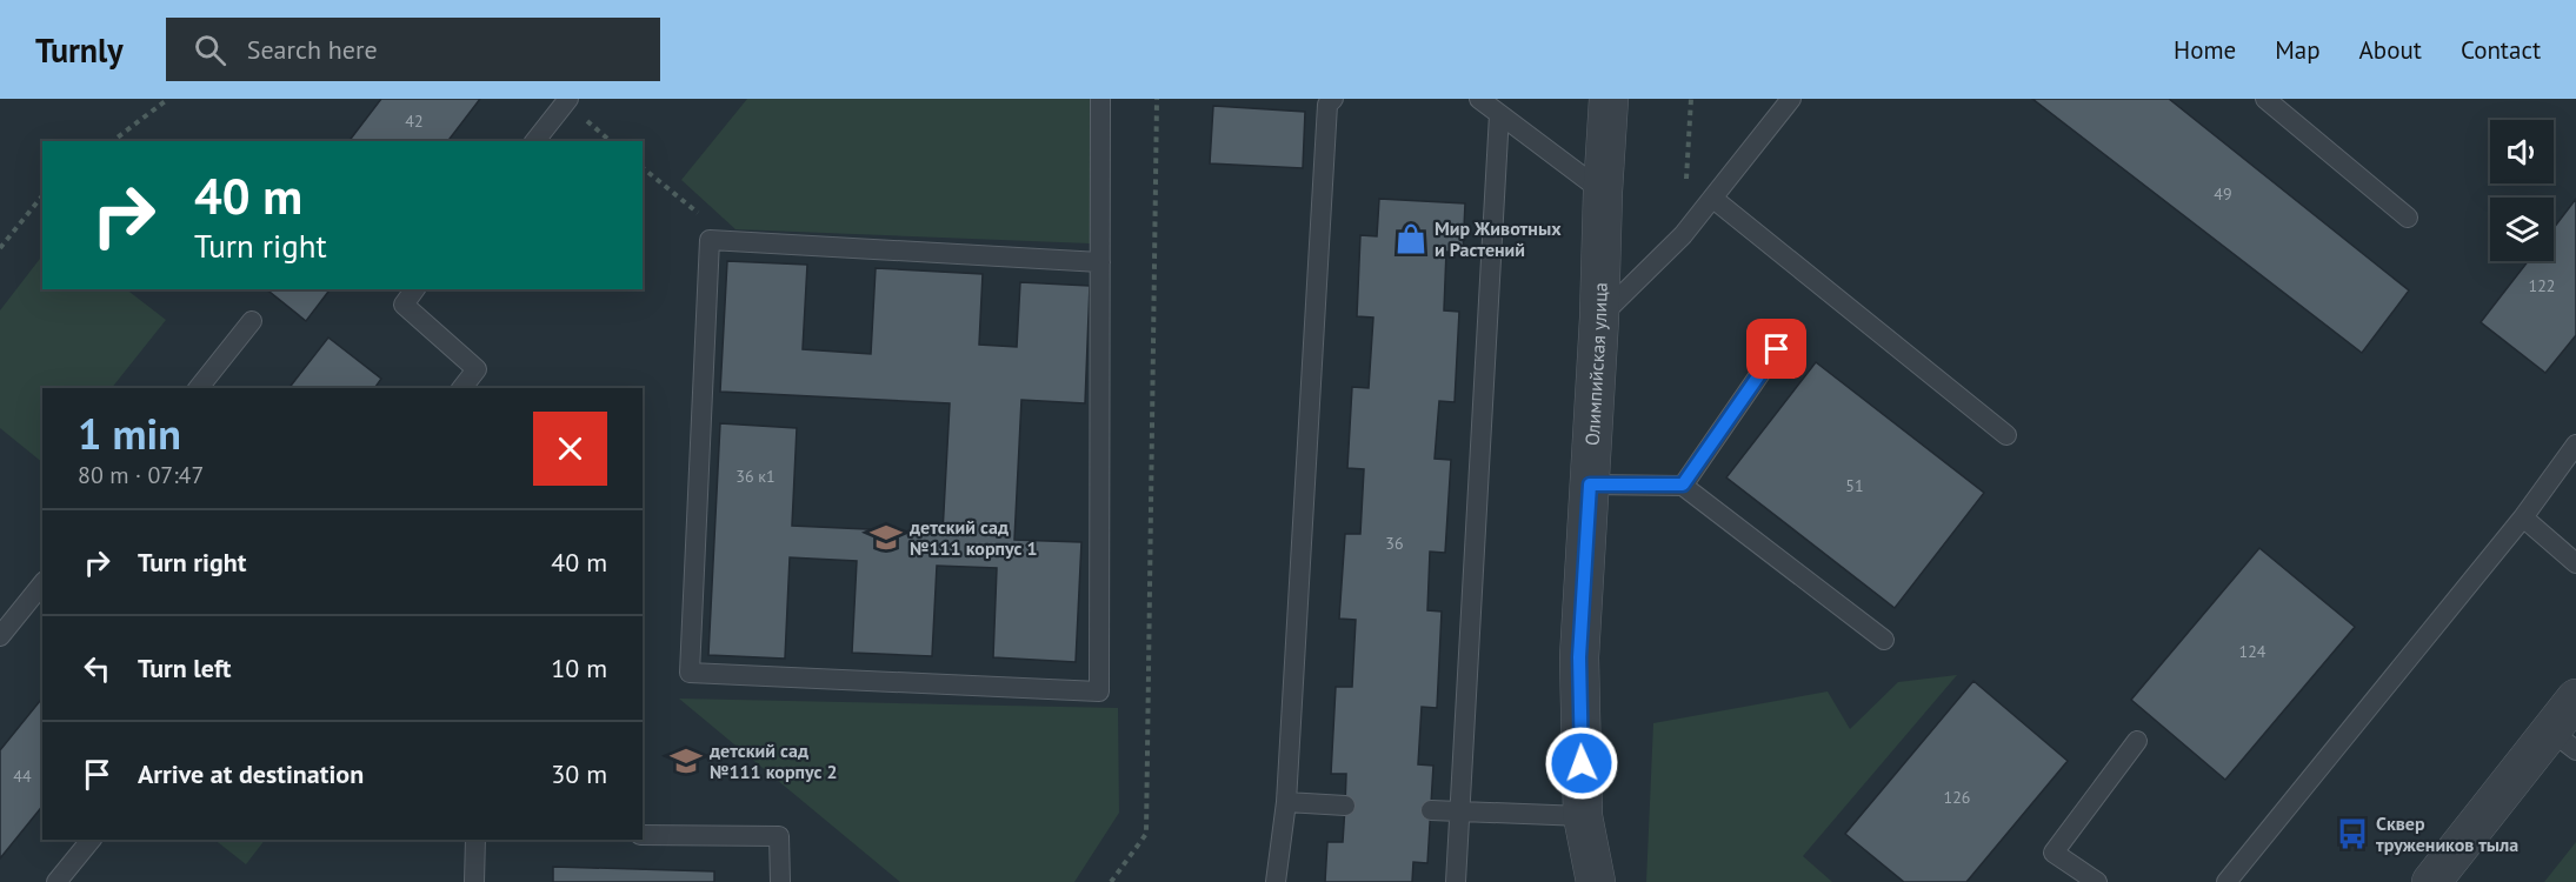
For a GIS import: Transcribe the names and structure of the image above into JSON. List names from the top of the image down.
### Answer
{
  "streets": {
    "street": ["Олимпийская улица"]
  },
  "places": {
    "shop": ["Мир Животных и Растений"],
    "school or university": ["детский сад №111 корпус 1", "детский сад №111 корпус 2"],
    "bus stop": ["Сквер тружеников тыла"]
  },
  "house_numbers": [
    "42",
    "49",
    "122",
    "36 к1",
    "51",
    "36",
    "124",
    "44",
    "126"
  ],
  "page": {
    "header": "Turnly",
    "search": "Search here",
    "nav": [
      "Home",
      "Map",
      "About",
      "Contact"
    ],
    "turn": ["40 m", "Turn right"],
    "heading": ["1 min", "80 m · 07:47"],
    "list": [
      {
        "name": "Turn right",
        "value": "40 m"
      },
      {
        "name": "Turn left",
        "value": "10 m"
      },
      {
        "name": "Arrive at destination",
        "value": "30 m"
      }
    ]
  }
}
